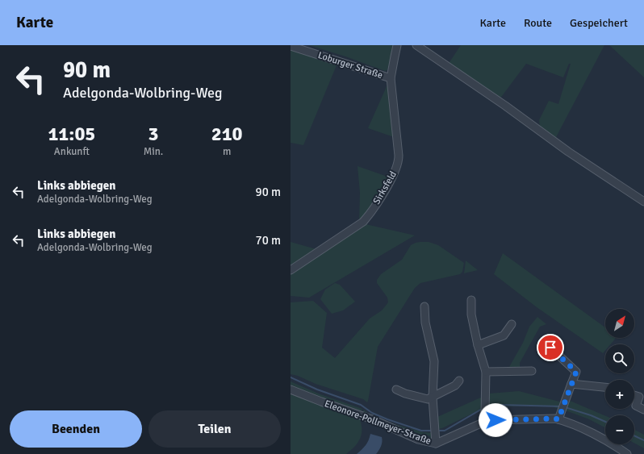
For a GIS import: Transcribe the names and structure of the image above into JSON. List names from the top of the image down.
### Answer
{
  "streets": {
    "street": ["Loburger Straße", "Sirksfeld", "Eleonore-Pollmeyer-Straße"]
  },
  "crossings": [
    ["Loburger Straße", "Sirksfeld"]
  ],
  "north": "top right",
  "page": {
    "header": "Karte",
    "nav": ["Karte", "Route", "Gespeichert"],
    "turn": ["90 m", "Adelgonda-Wolbring-Weg"],
    "eta": [
      "11:05",
      "Ankunft",
      "3",
      "Min.",
      "210",
      "m"
    ],
    "list": [
      {
        "name": "Links abbiegen",
        "note": "Adelgonda-Wolbring-Weg",
        "value": "90 m"
      },
      {
        "name": "Links abbiegen",
        "note": "Adelgonda-Wolbring-Weg",
        "value": "70 m"
      }
    ],
    "map_buttons": ["+", "−"],
    "buttons": ["Beenden", "Teilen"]
  }
}
